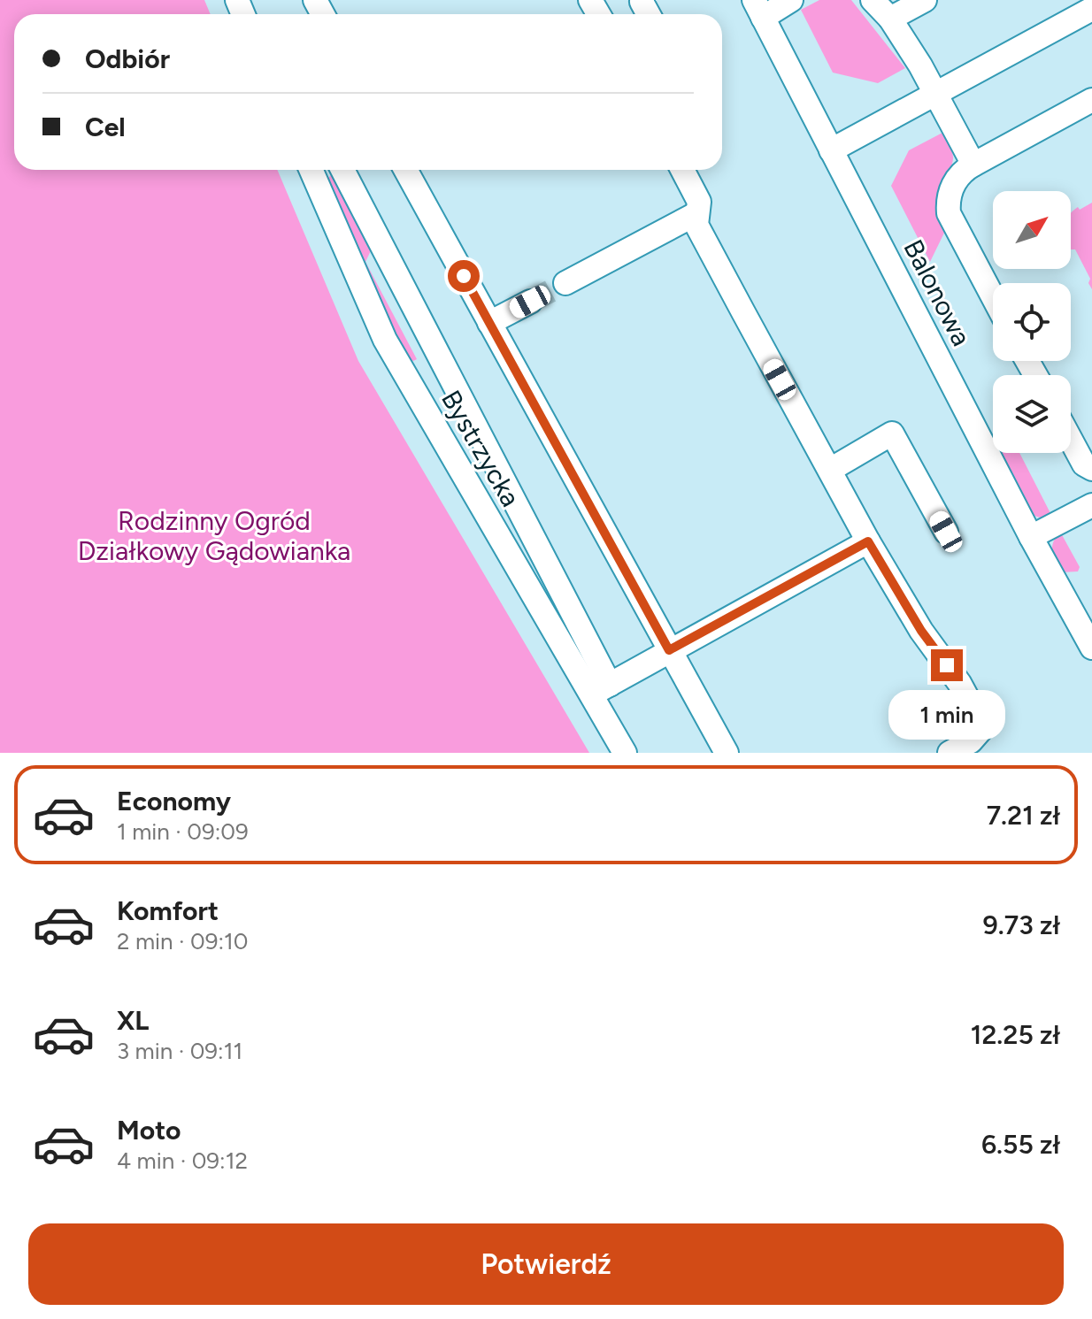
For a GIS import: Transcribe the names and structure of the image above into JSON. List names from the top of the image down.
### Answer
{
  "streets": {
    "street": ["Balonowa", "Bystrzycka"]
  },
  "parks": ["Rodzinny Ogród Działkowy Gądowianka"],
  "north": "top right",
  "page": {
    "banner": ["Odbiór", "Cel"],
    "bubble": "1 min",
    "list": [
      {
        "name": "Economy",
        "note": "1 min · 09:09",
        "value": "7.21 zł"
      },
      {
        "name": "Komfort",
        "note": "2 min · 09:10",
        "value": "9.73 zł"
      },
      {
        "name": "XL",
        "note": "3 min · 09:11",
        "value": "12.25 zł"
      },
      {
        "name": "Moto",
        "note": "4 min · 09:12",
        "value": "6.55 zł"
      }
    ],
    "buttons": "Potwierdź"
  }
}
